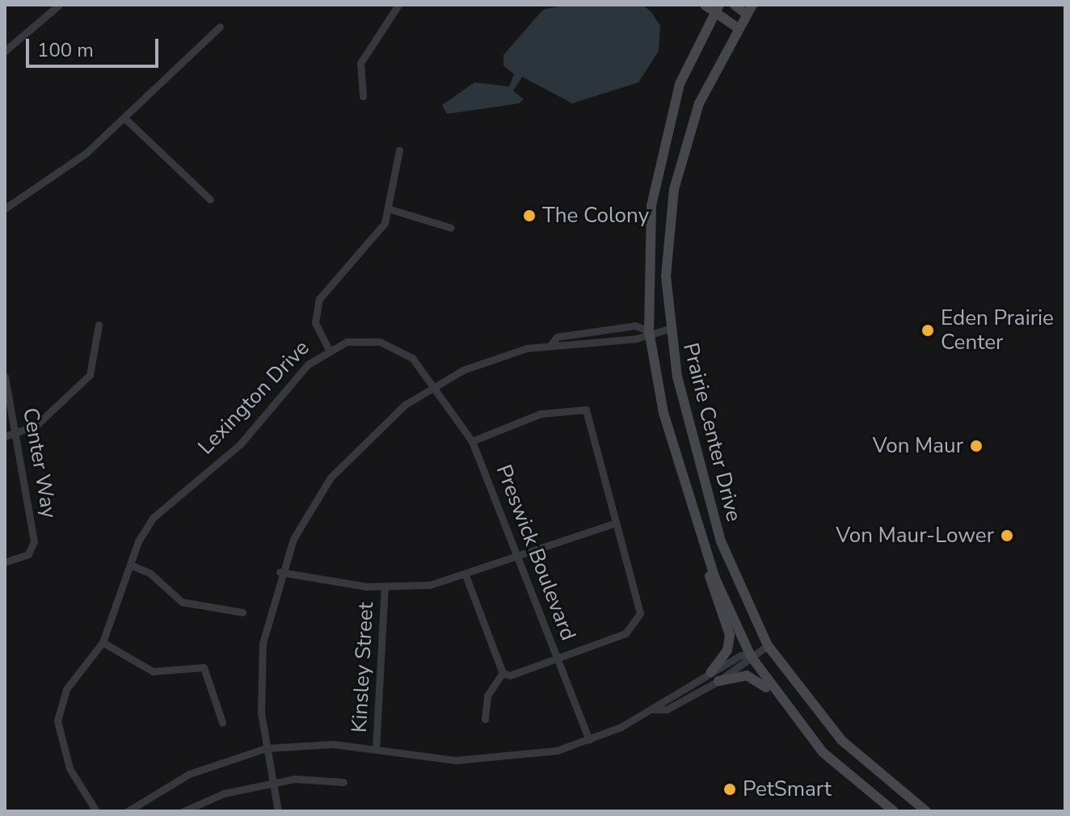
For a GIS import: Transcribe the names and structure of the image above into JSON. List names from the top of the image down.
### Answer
{
  "streets": {
    "main road": ["Prairie Center Drive"],
    "street": [
      "Lexington Drive",
      "Center Way",
      "Preswick Boulevard",
      "Kinsley Street"
    ]
  },
  "crossings": [
    ["Lexington Drive", "Preswick Boulevard"]
  ],
  "places": [
    "The Colony",
    "Eden Prairie Center",
    "Von Maur",
    "Von Maur-Lower",
    "PetSmart"
  ],
  "scale_bar": "100 m"
}
